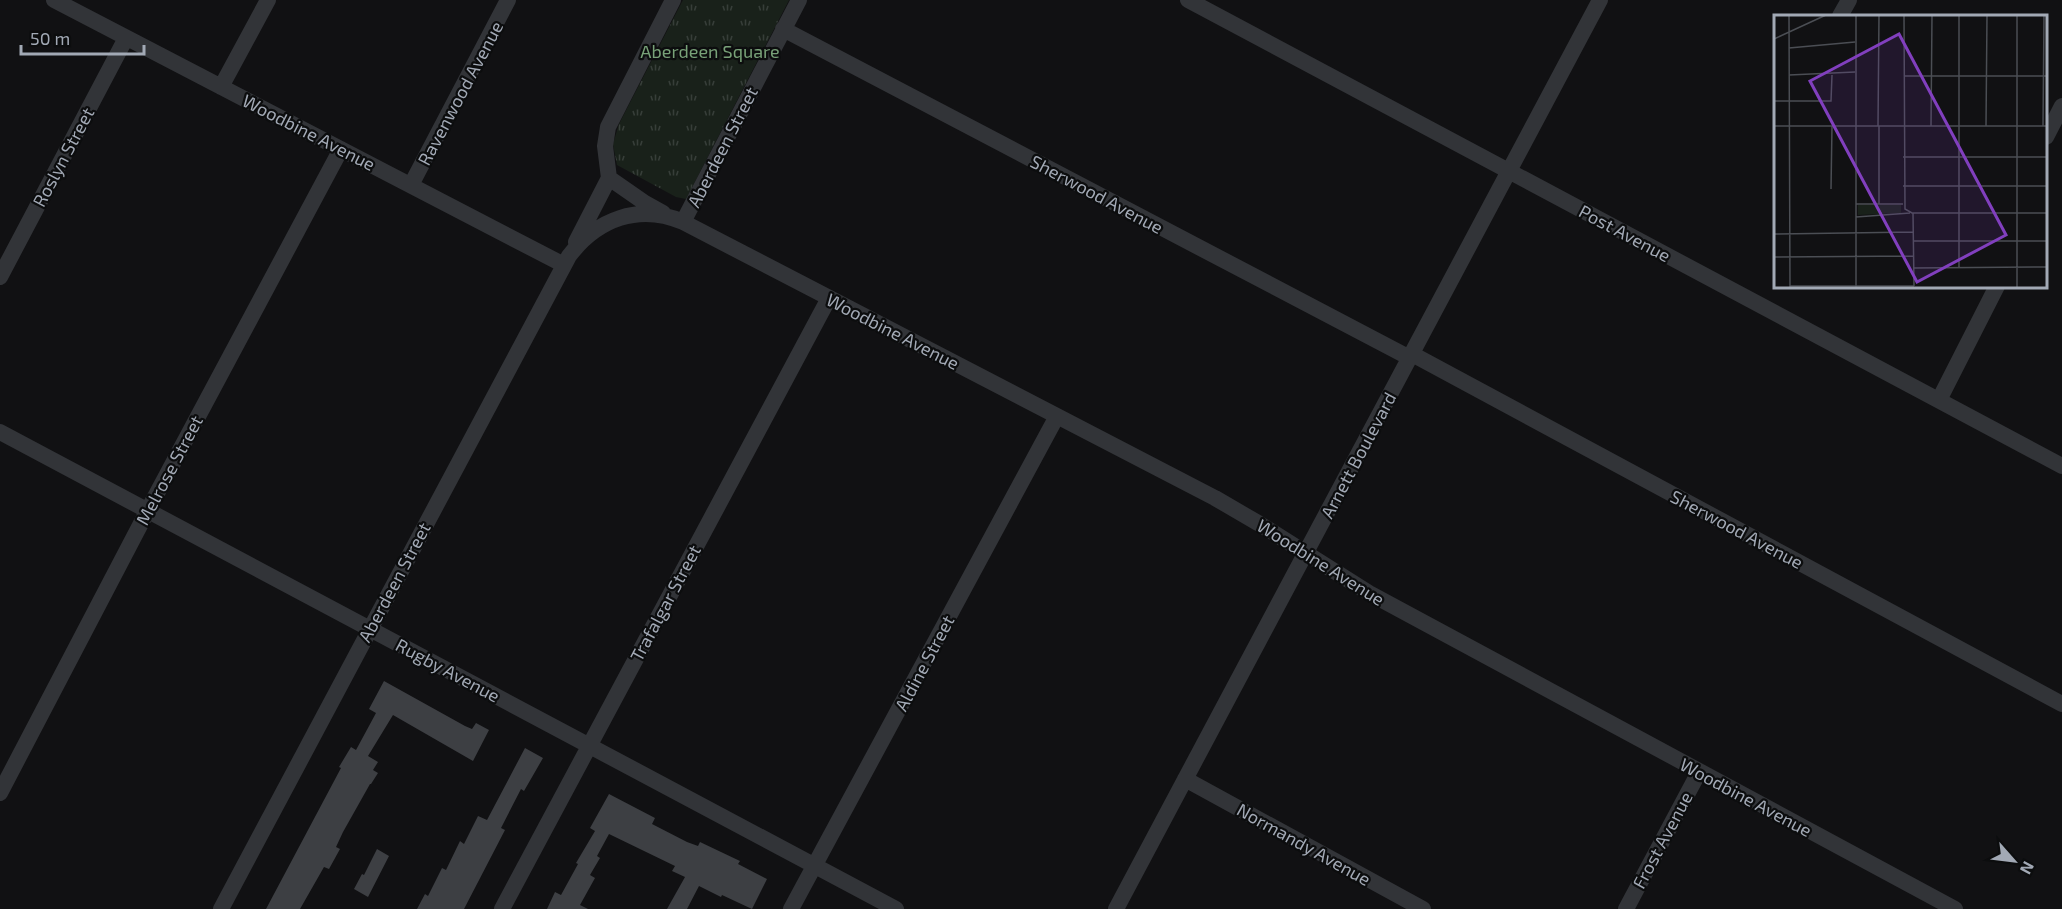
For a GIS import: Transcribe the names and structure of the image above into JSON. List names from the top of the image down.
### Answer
{
  "streets": {
    "street": [
      "Ravenwood Avenue",
      "Woodbine Avenue",
      "Aberdeen Street",
      "Roslyn Street",
      "Sherwood Avenue",
      "Post Avenue",
      "Arnett Boulevard",
      "Melrose Street",
      "Trafalgar Street",
      "Aldine Street",
      "Rugby Avenue",
      "Frost Avenue",
      "Normandy Avenue"
    ]
  },
  "crossings": [
    ["Ravenwood Avenue", "Woodbine Avenue"],
    ["Woodbine Avenue", "Aberdeen Street"],
    ["Woodbine Avenue", "Roslyn Street"],
    ["Woodbine Avenue", "Arnett Boulevard"],
    ["Woodbine Avenue", "Melrose Street"],
    ["Woodbine Avenue", "Trafalgar Street"],
    ["Woodbine Avenue", "Aldine Street"],
    ["Woodbine Avenue", "Frost Avenue"],
    ["Aberdeen Street", "Sherwood Avenue"],
    ["Aberdeen Street", "Rugby Avenue"],
    ["Sherwood Avenue", "Arnett Boulevard"],
    ["Post Avenue", "Arnett Boulevard"],
    ["Arnett Boulevard", "Normandy Avenue"],
    ["Melrose Street", "Rugby Avenue"],
    ["Trafalgar Street", "Rugby Avenue"],
    ["Aldine Street", "Rugby Avenue"]
  ],
  "parks": ["Aberdeen Square"],
  "scale_bar": "50 m",
  "north": "bottom right"
}
